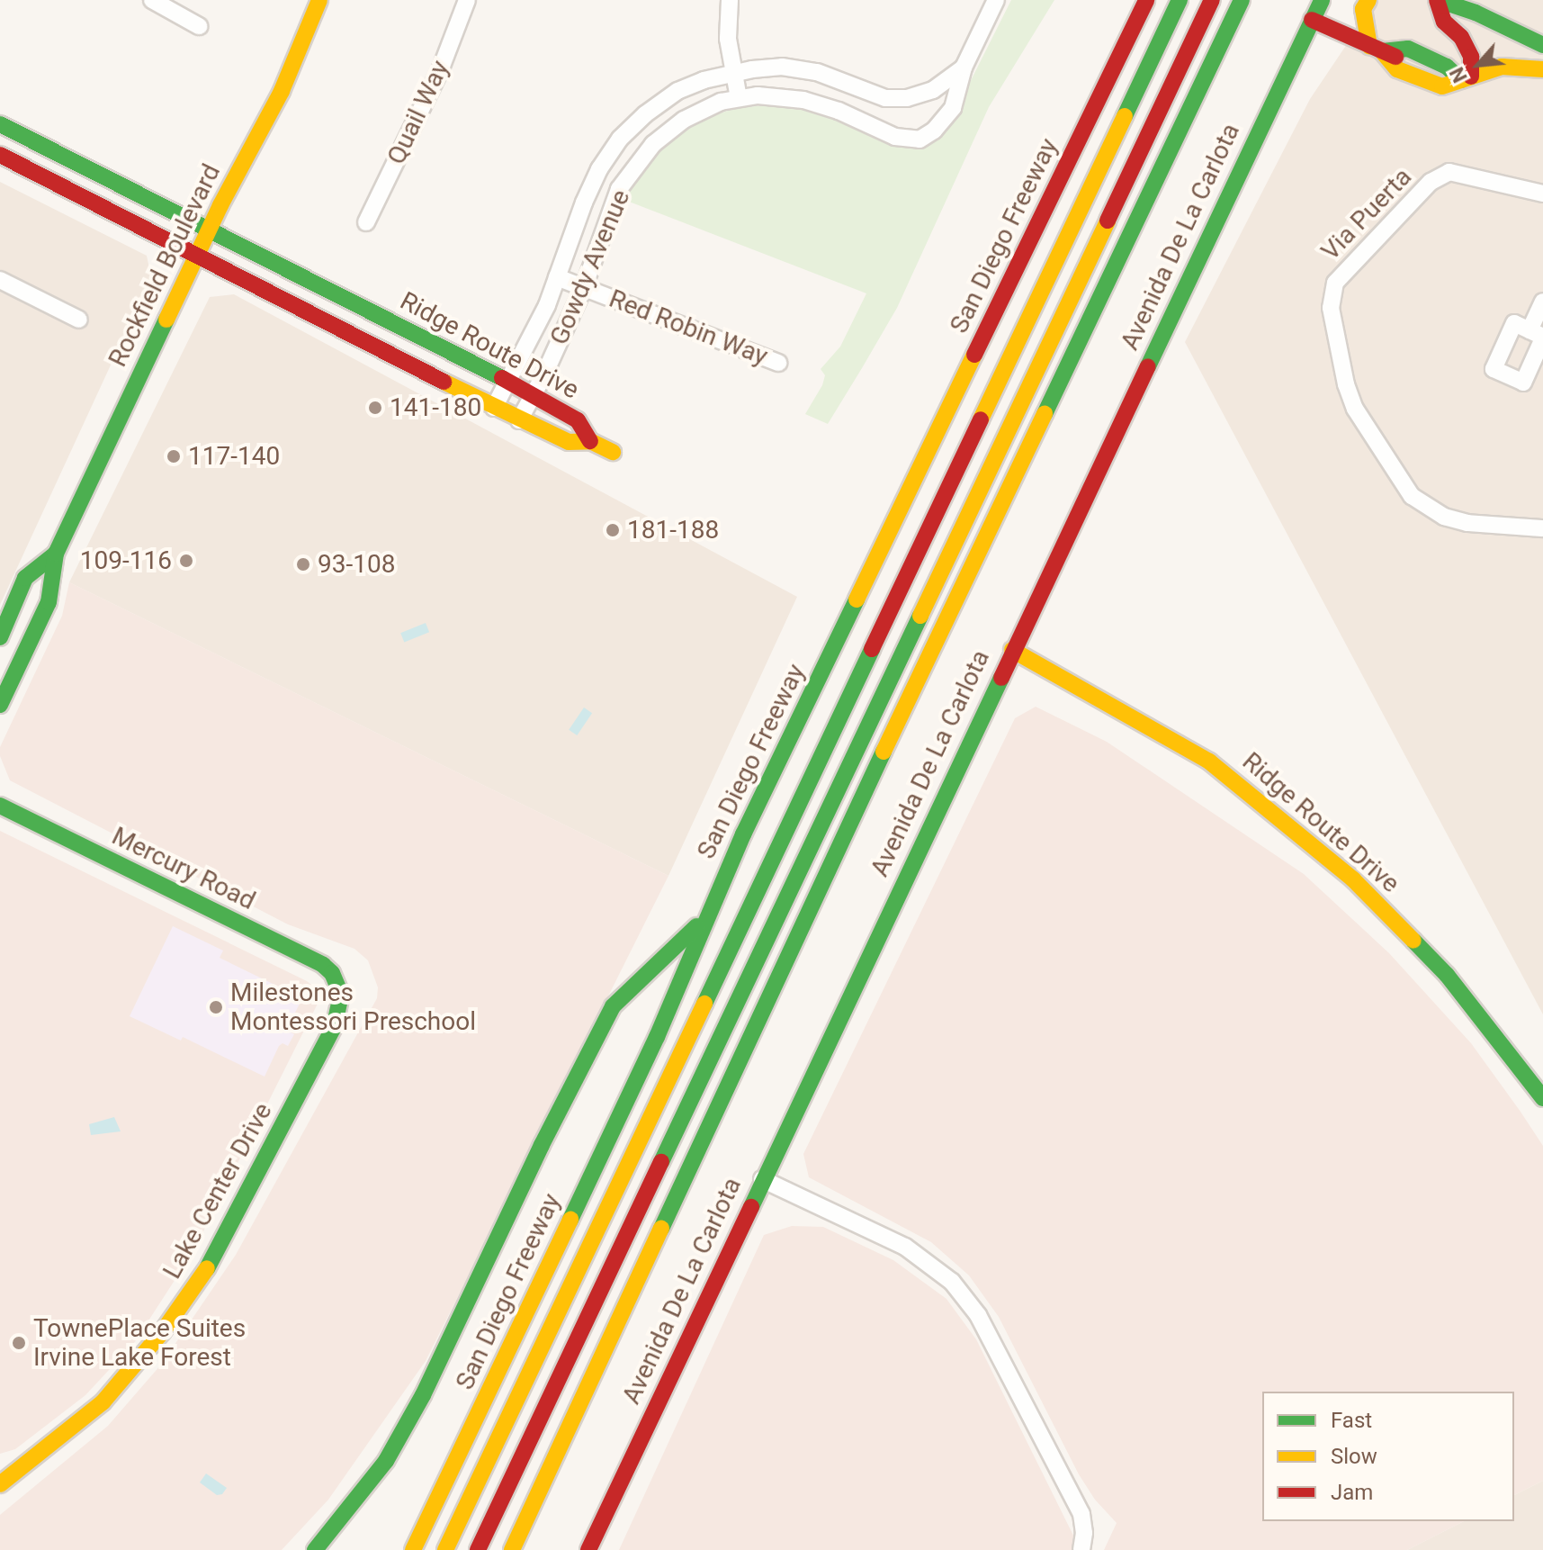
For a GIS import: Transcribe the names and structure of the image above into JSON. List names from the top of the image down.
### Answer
{
  "streets": {
    "main road": [
      "San Diego Freeway",
      "Avenida De La Carlota",
      "Rockfield Boulevard",
      "Ridge Route Drive",
      "Mercury Road",
      "Lake Center Drive"
    ],
    "street": [
      "Quail Way",
      "Via Puerta",
      "Gowdy Avenue",
      "Red Robin Way"
    ]
  },
  "crossings": [
    ["Avenida De La Carlota", "Ridge Route Drive"],
    ["Rockfield Boulevard", "Ridge Route Drive"],
    ["Gowdy Avenue", "Red Robin Way"],
    ["Gowdy Avenue", "Ridge Route Drive"],
    ["Mercury Road", "Lake Center Drive"]
  ],
  "places": [
    "141-180",
    "117-140",
    "181-188",
    "109-116",
    "93-108",
    "Milestones Montessori Preschool",
    "TownePlace Suites Irvine Lake Forest"
  ],
  "legend": ["Fast", "Slow", "Jam"],
  "north": "bottom left"
}
